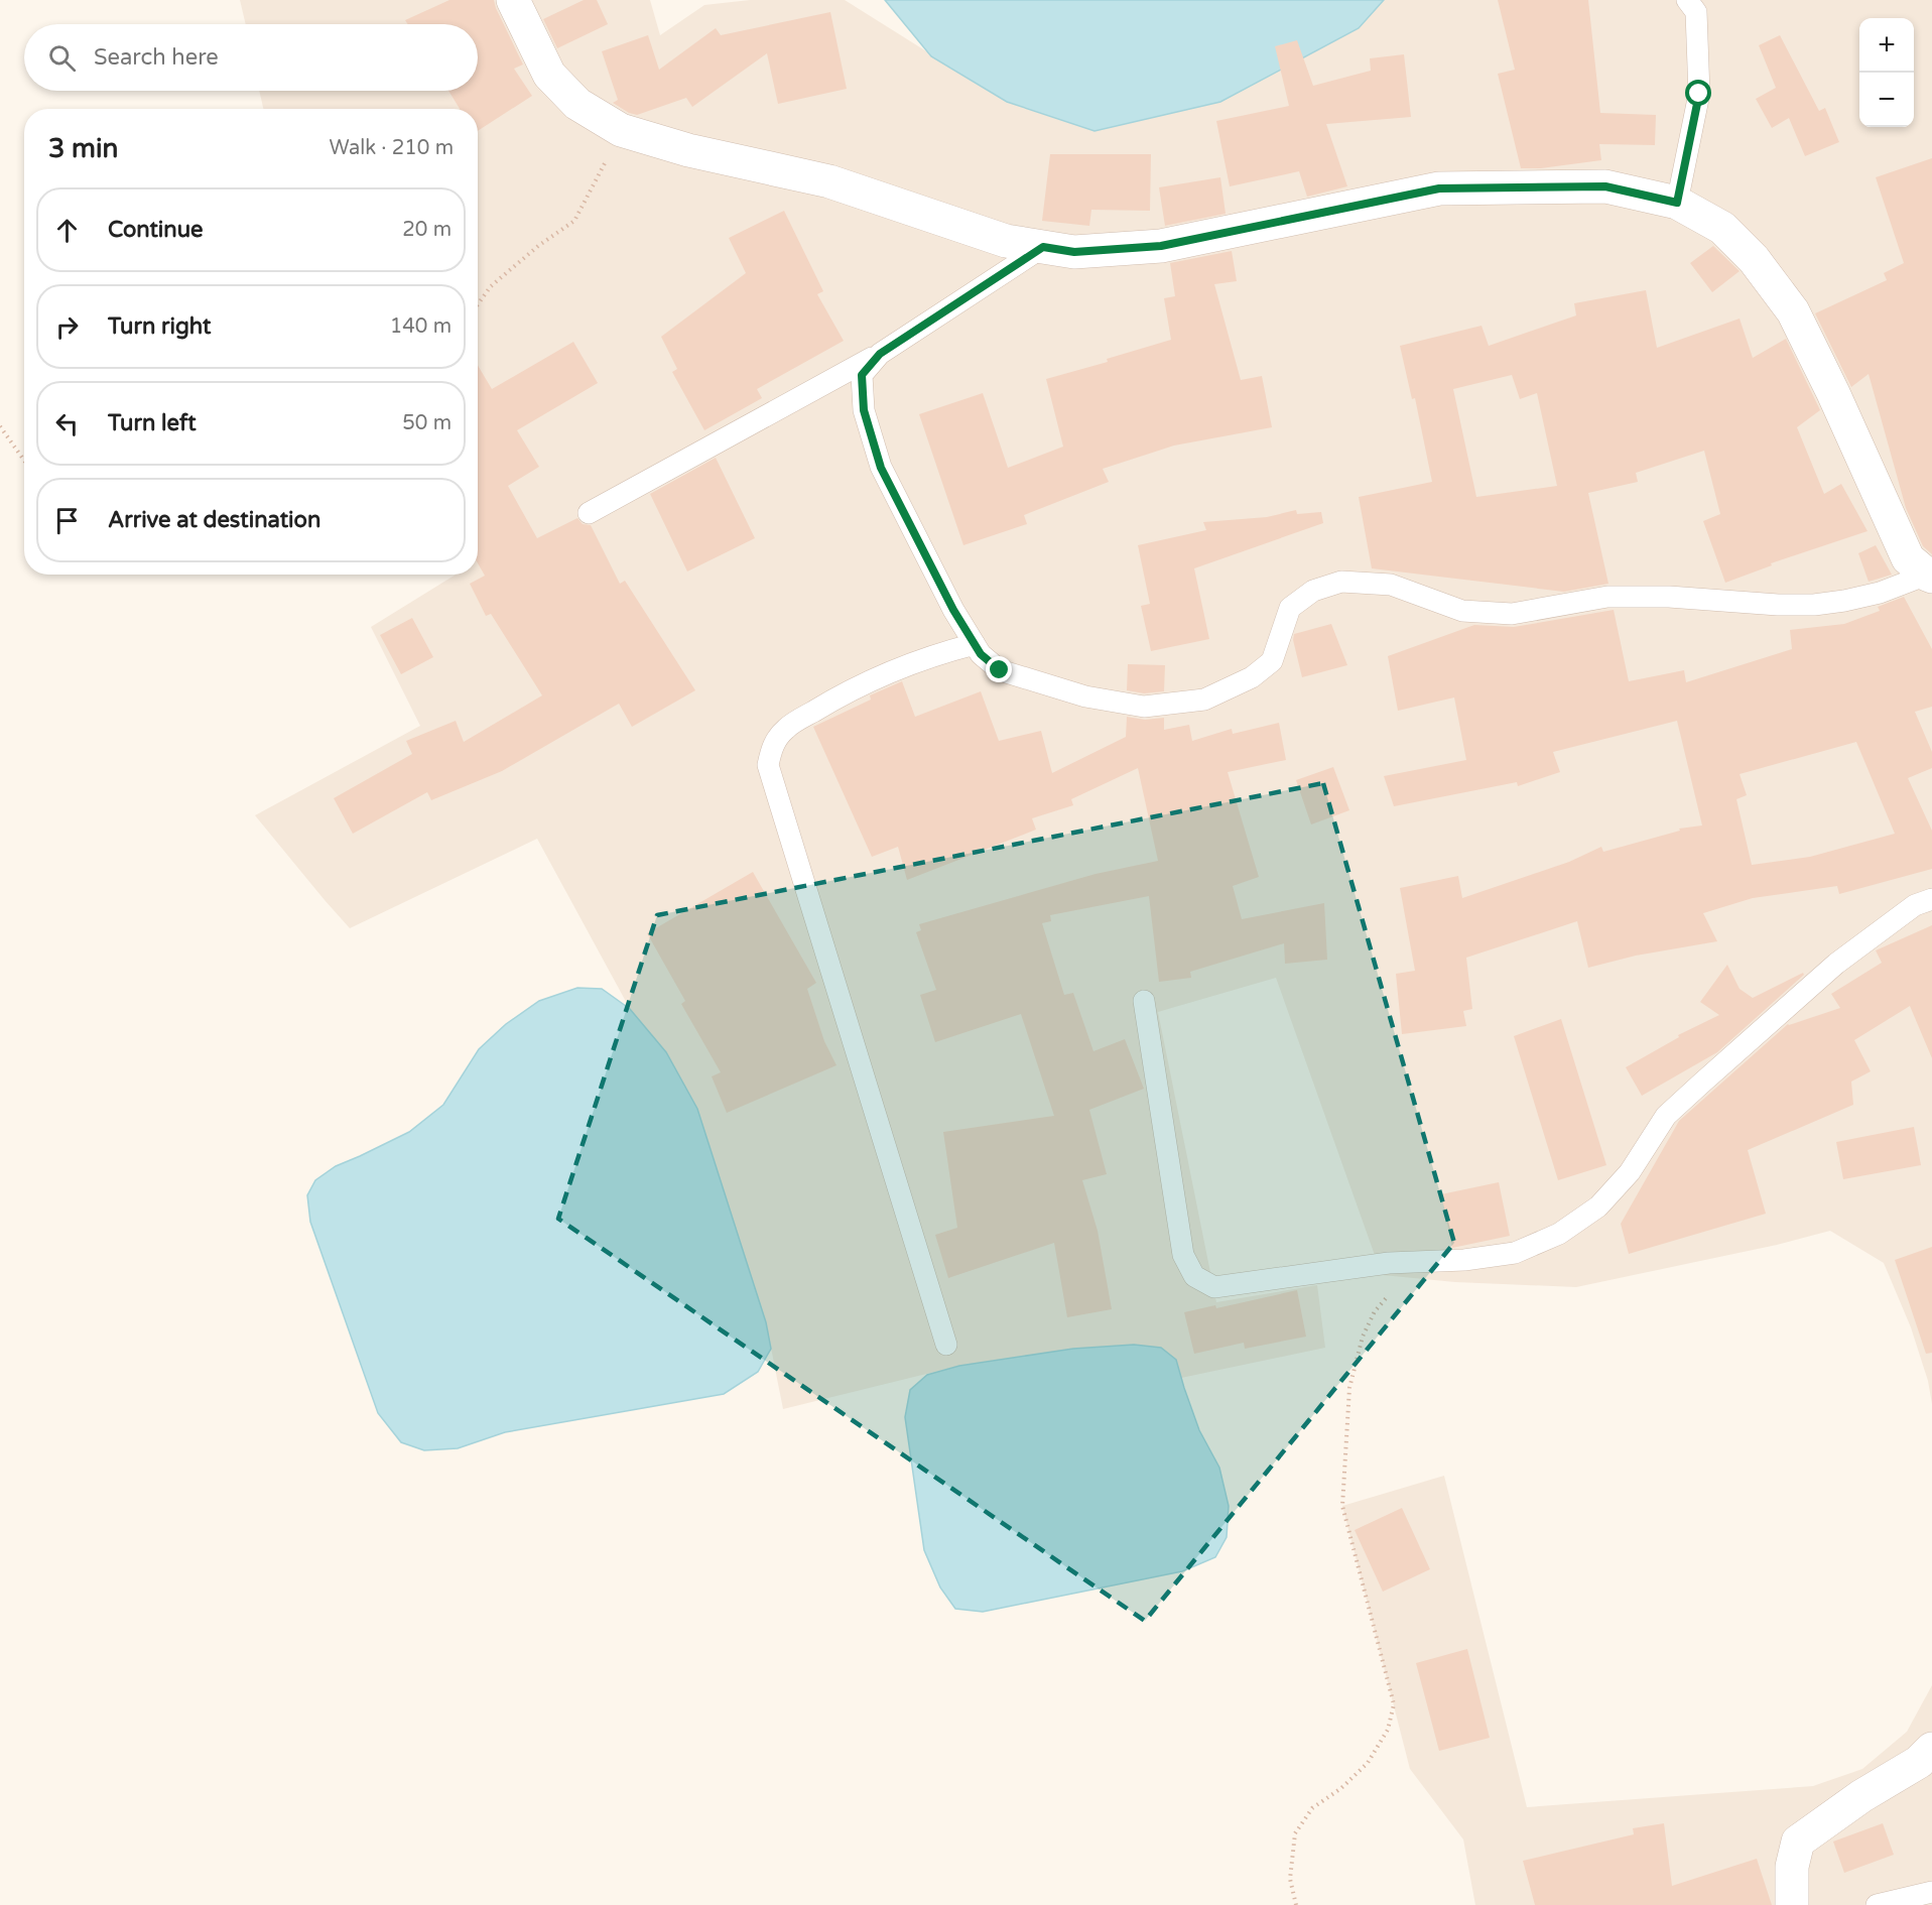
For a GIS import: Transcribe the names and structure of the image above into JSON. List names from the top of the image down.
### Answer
{
  "page": {
    "map_buttons": ["+", "−"],
    "search": "Search here",
    "heading": ["3 min", "Walk · 210 m"],
    "list": [
      ["Continue", "20 m"],
      ["Turn right", "140 m"],
      ["Turn left", "50 m"],
      "Arrive at destination"
    ]
  }
}
